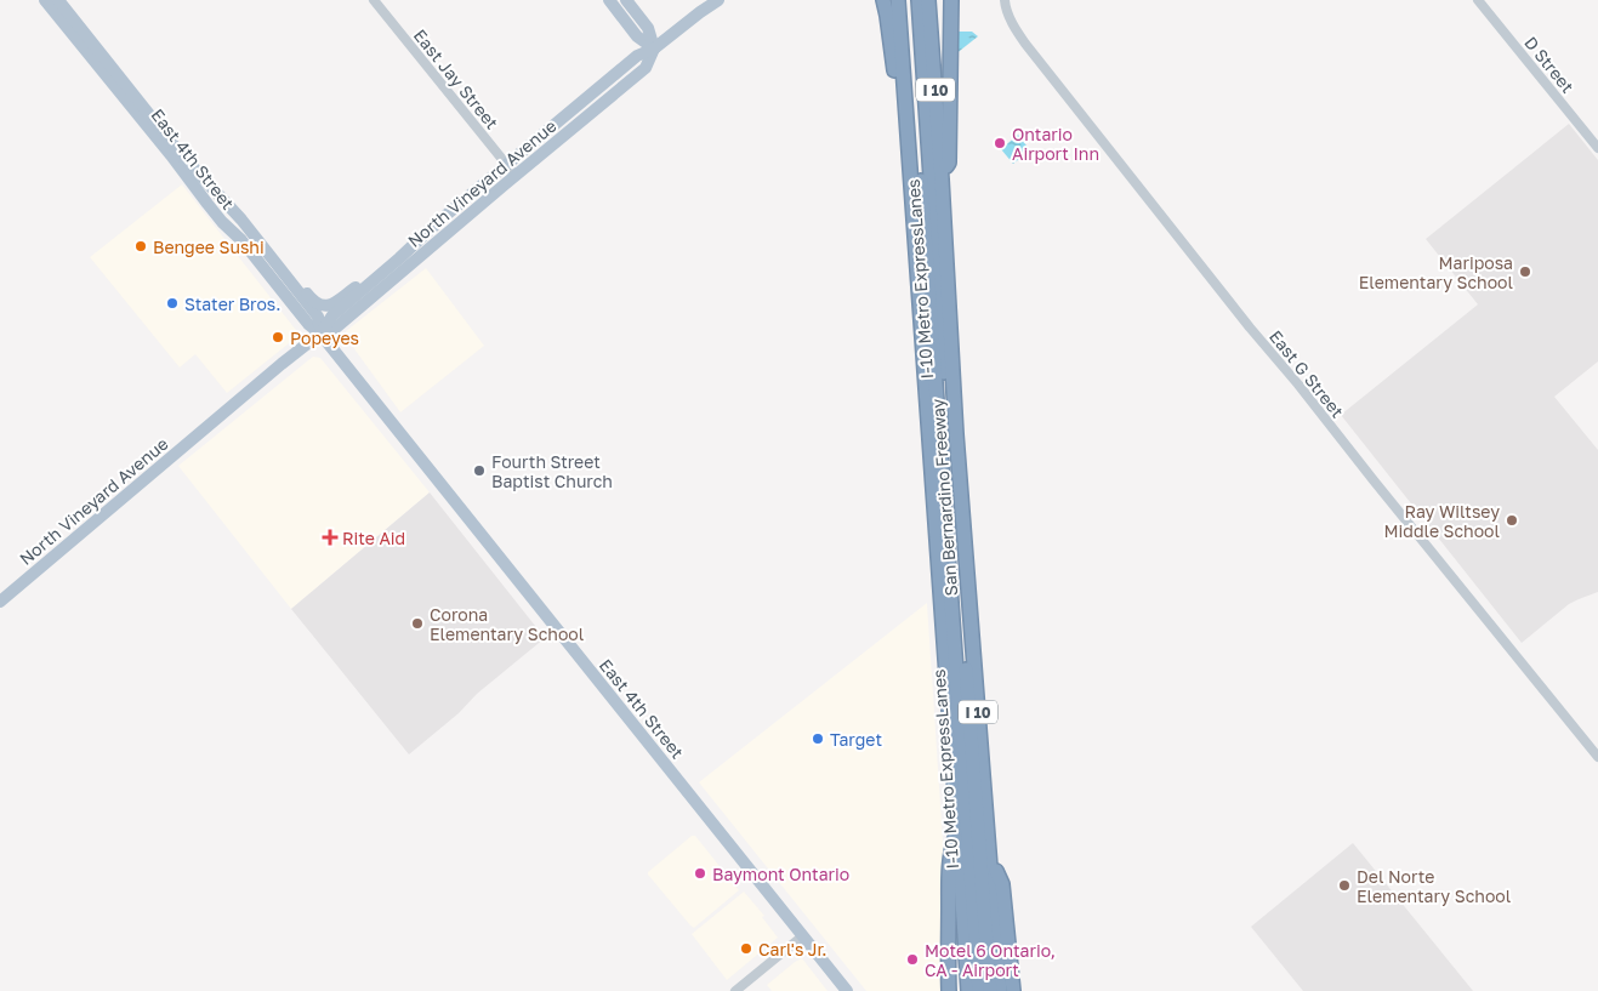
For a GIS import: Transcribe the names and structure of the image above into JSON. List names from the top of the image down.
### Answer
{
  "streets": {
    "highway": ["I 10", "I-10 Metro ExpressLanes", "San Bernardino Freeway"],
    "main road": ["East 4th Street", "North Vineyard Avenue"],
    "street": ["D Street", "East Jay Street", "East G Street"]
  },
  "crossings": [
    ["East Jay Street", "North Vineyard Avenue"],
    ["East 4th Street", "North Vineyard Avenue"]
  ],
  "places": {
    "other": [
      "Ontario Airport Inn",
      "Bengee Sushi",
      "Mariposa Elementary School",
      "Stater Bros.",
      "Popeyes",
      "Fourth Street Baptist Church",
      "Ray Wiltsey Middle School",
      "Corona Elementary School",
      "Target",
      "Baymont Ontario",
      "Del Norte Elementary School",
      "Carl's Jr.",
      "Motel 6 Ontario, CA - Airport"
    ],
    "health": ["Rite Aid"]
  }
}
